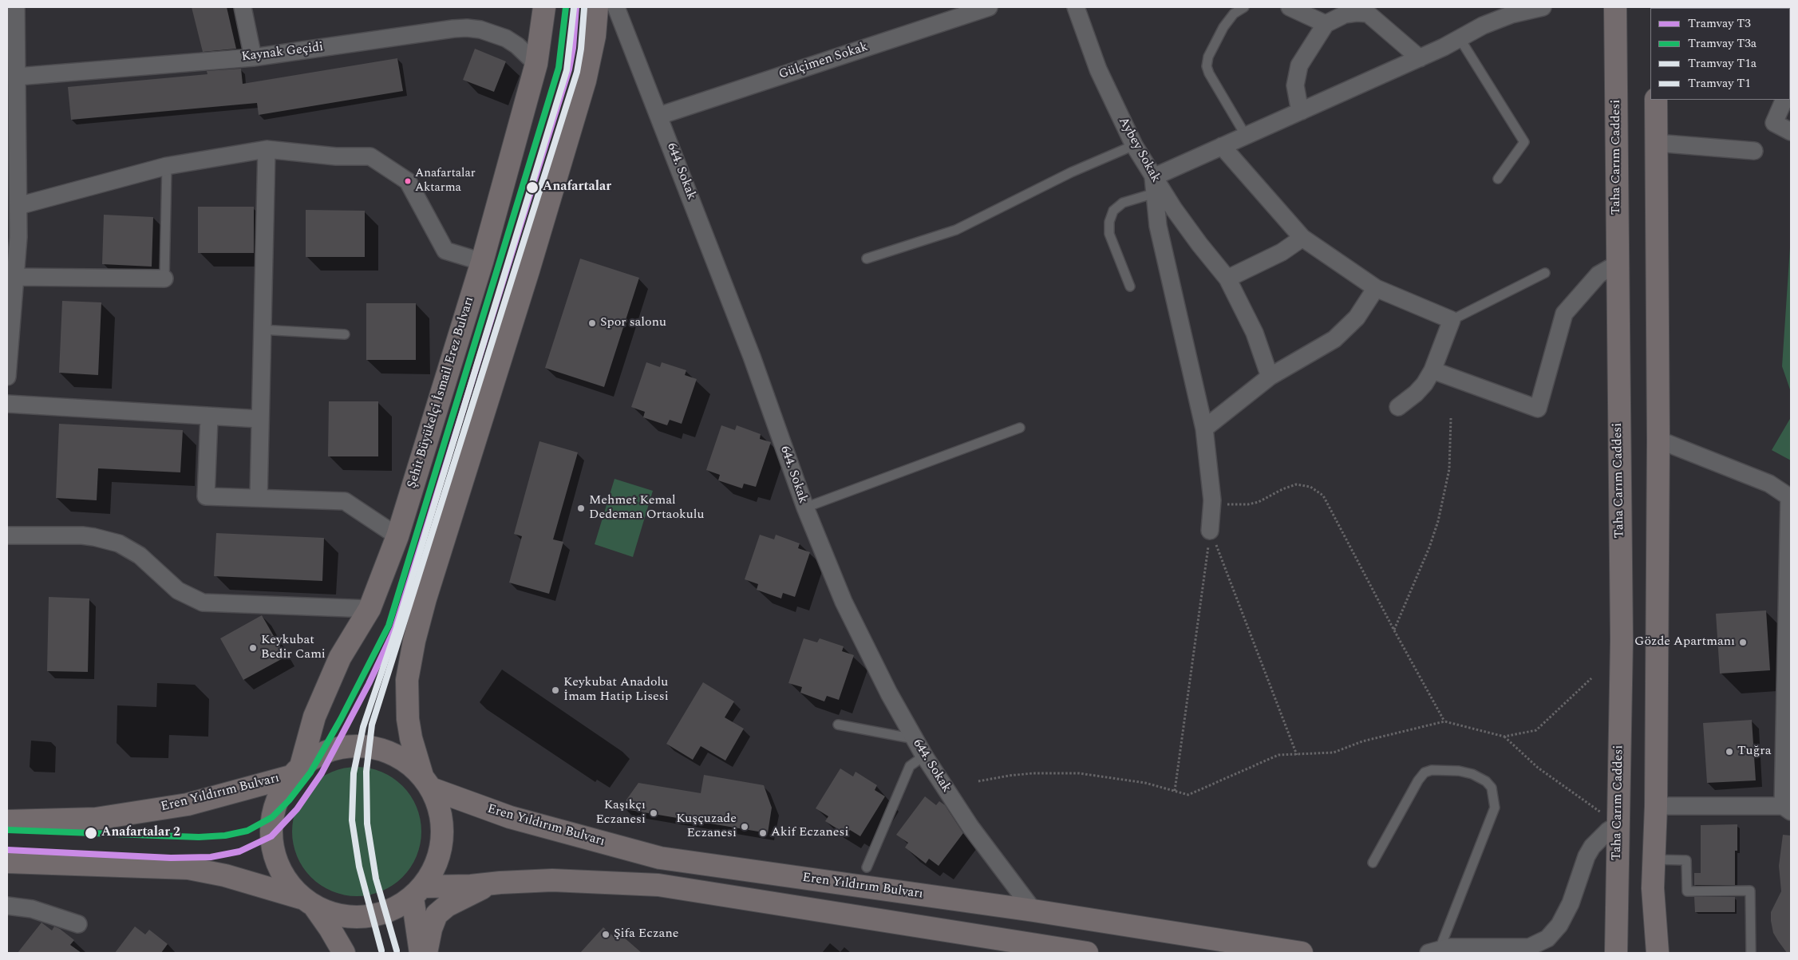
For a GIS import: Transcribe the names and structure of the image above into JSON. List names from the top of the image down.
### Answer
{
  "streets": {
    "main road": ["Taha Carım Caddesi", "Şehit Büyükelçi İsmail Erez Bulvarı", "Eren Yıldırım Bulvarı"],
    "street": [
      "Kaynak Geçidi",
      "Gülçimen Sokak",
      "Aybey Sokak",
      "644. Sokak"
    ]
  },
  "crossings": [
    ["Kaynak Geçidi", "Şehit Büyükelçi İsmail Erez Bulvarı"],
    ["Gülçimen Sokak", "644. Sokak"],
    ["644. Sokak", "Eren Yıldırım Bulvarı"],
    ["Şehit Büyükelçi İsmail Erez Bulvarı", "Eren Yıldırım Bulvarı"]
  ],
  "places": [
    "Anafartalar Aktarma",
    "Anafartalar",
    "Spor salonu",
    "Mehmet Kemal Dedeman Ortaokulu",
    "Gözde Apartmanı",
    "Keykubat Bedir Cami",
    "Keykubat Anadolu İmam Hatip Lisesi",
    "Tuğra",
    "Kaşıkçı Eczanesi",
    "Kuşçuzade Eczanesi",
    "Anafartalar 2",
    "Akif Eczanesi",
    "Şifa Eczane"
  ],
  "lines": [
    "tram line T3",
    "tram line T3a",
    "tram line T1a",
    "tram line T1"
  ],
  "legend": [
    "Tramvay T3",
    "Tramvay T3a",
    "Tramvay T1a",
    "Tramvay T1"
  ]
}
